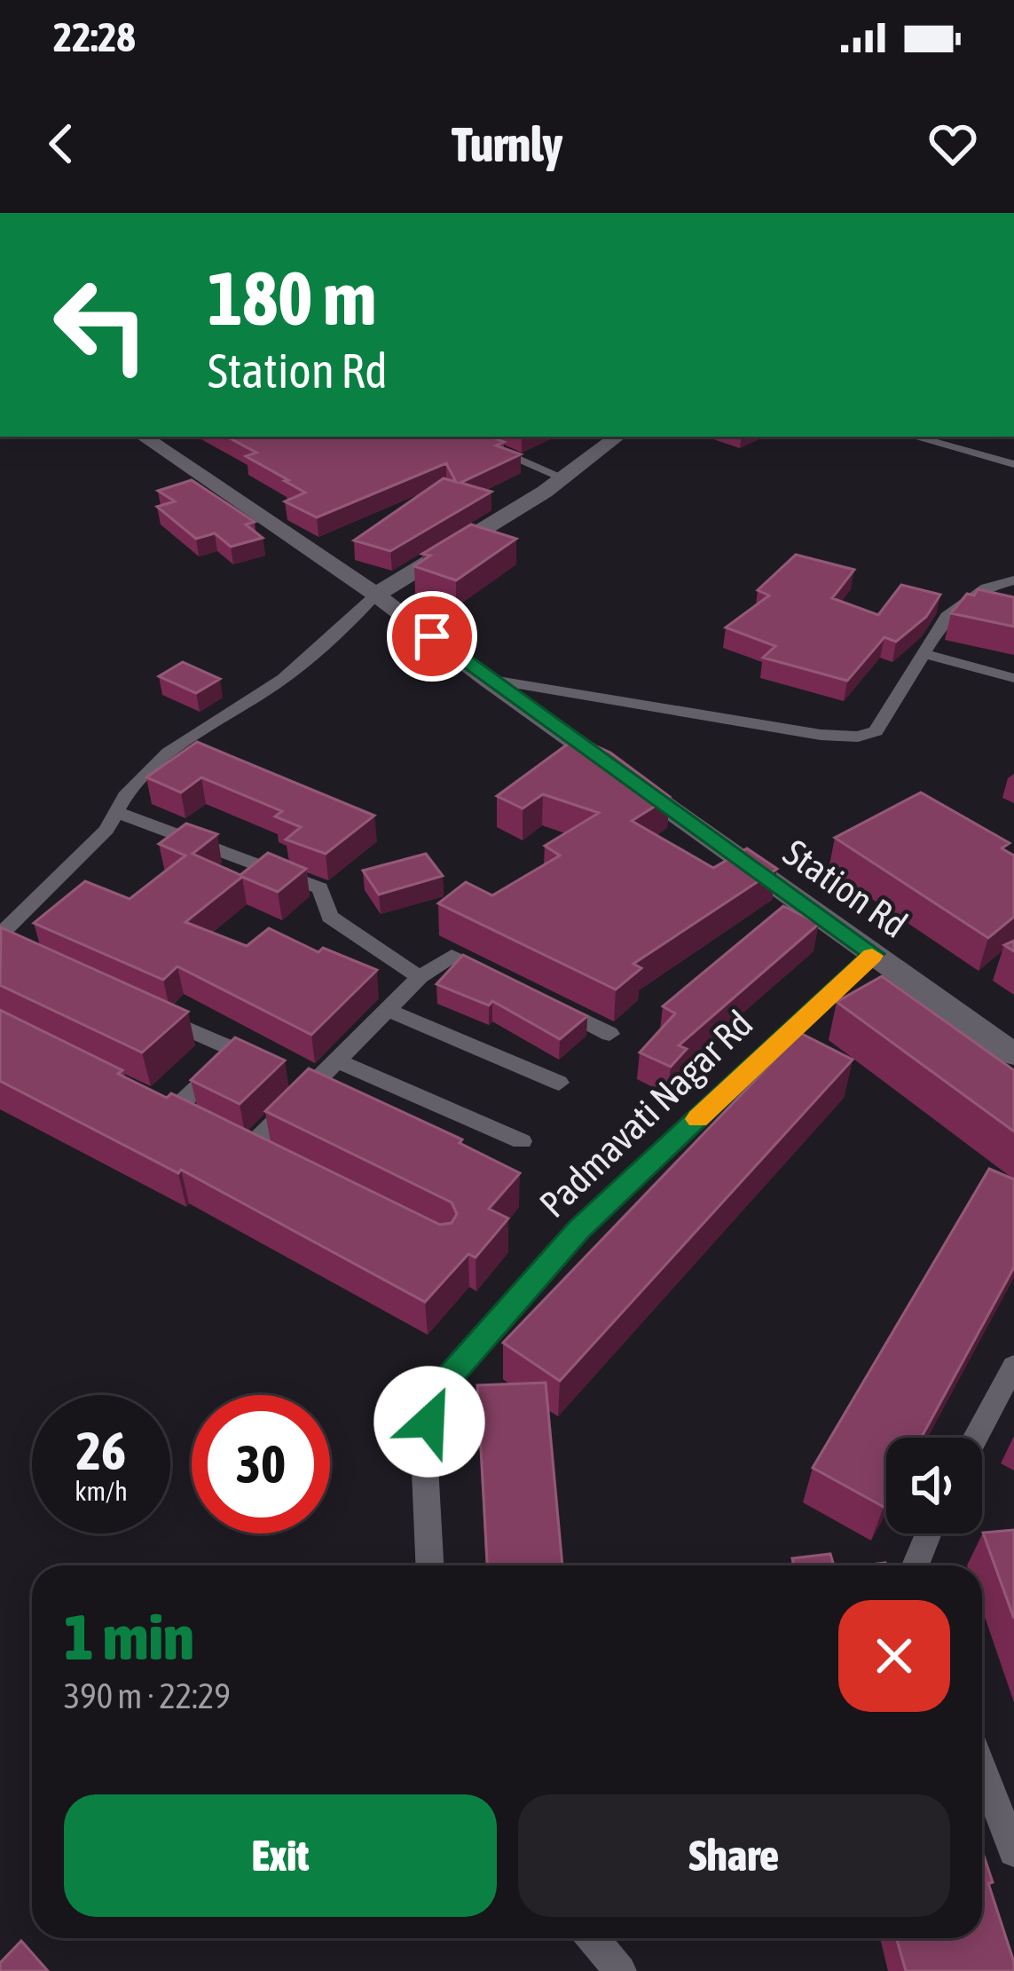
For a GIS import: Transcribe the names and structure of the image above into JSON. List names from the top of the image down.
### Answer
{
  "streets": {
    "main road": ["Station Rd"],
    "street": ["Padmavati Nagar Rd"]
  },
  "crossings": [
    ["Station Rd", "Padmavati Nagar Rd"]
  ],
  "page": {
    "status": "22:28",
    "header": "Turnly",
    "turn": ["180 m", "Station Rd"],
    "speed": "26 km/h",
    "limit": "30",
    "heading": ["1 min", "390 m · 22:29"],
    "buttons": ["Exit", "Share"]
  }
}
